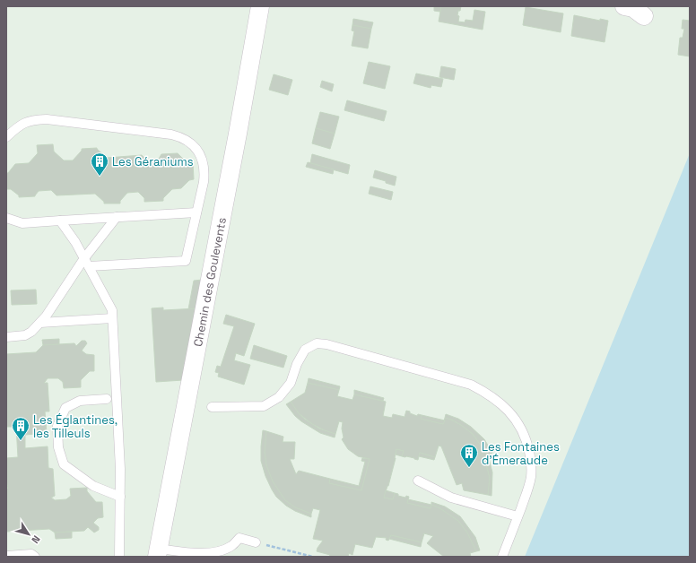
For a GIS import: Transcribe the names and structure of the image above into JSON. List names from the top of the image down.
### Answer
{
  "streets": {
    "street": ["Chemin des Goulevents"]
  },
  "places": {
    "building": ["Les Géraniums", "Les Églantines, les Tilleuls", "Les Fontaines d'Émeraude"]
  },
  "north": "bottom right"
}
